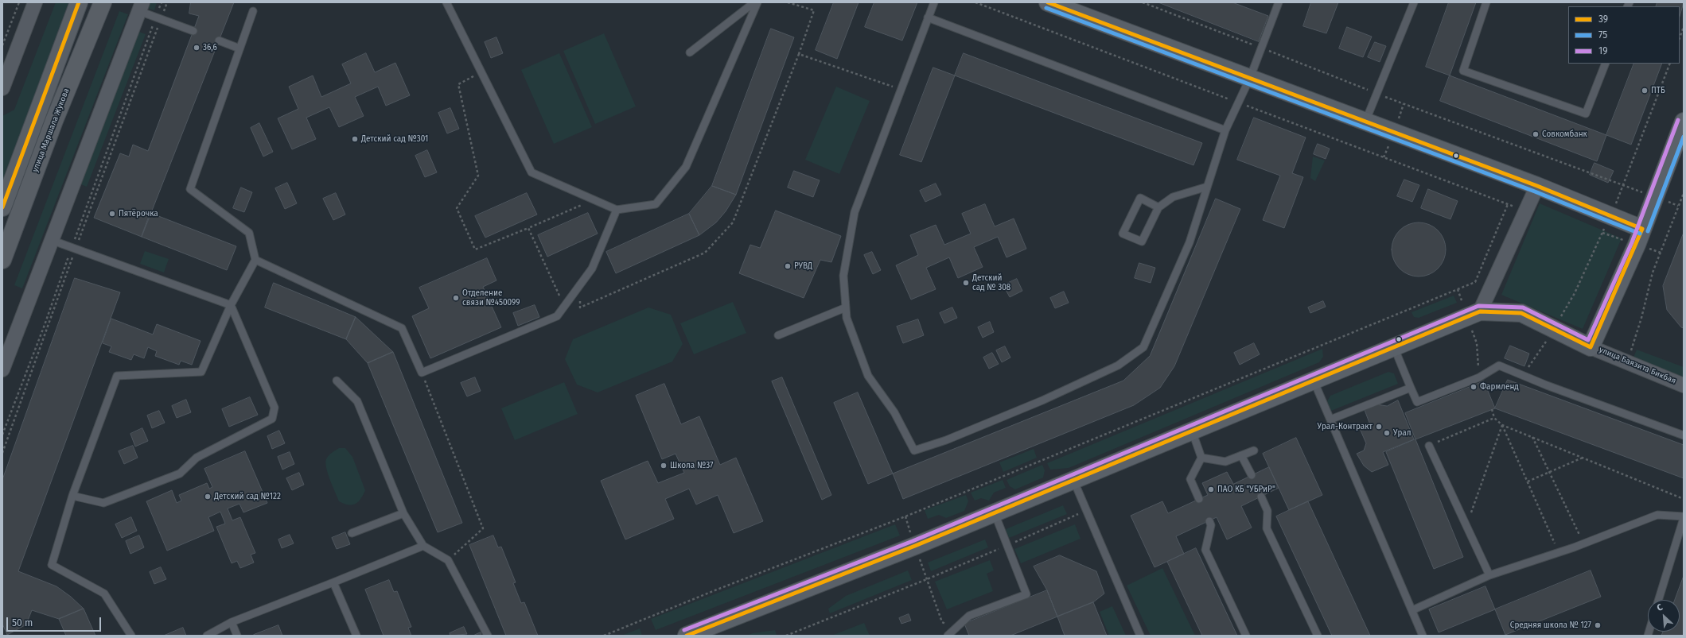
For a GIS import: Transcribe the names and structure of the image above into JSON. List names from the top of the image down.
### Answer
{
  "streets": {
    "main road": ["улица Маршала Жукова"],
    "street": ["улица Баязита Бикбая"]
  },
  "places": [
    "36,6",
    "ПТБ",
    "Совкомбанк",
    "Детский сад №301",
    "Пятёрочка",
    "РУВД",
    "Детский сад № 308",
    "Отделение связи №450099",
    "Фармленд",
    "Урал-Контракт",
    "Урал",
    "Школа №37",
    "ПАО КБ \"УБРиР\"",
    "Детский сад №122",
    "Средняя школа № 127"
  ],
  "lines": ["transit line 39", "transit line 75", "transit line 19"],
  "legend": ["39", "75", "19"],
  "scale_bar": "50 m",
  "north": "top left"
}
